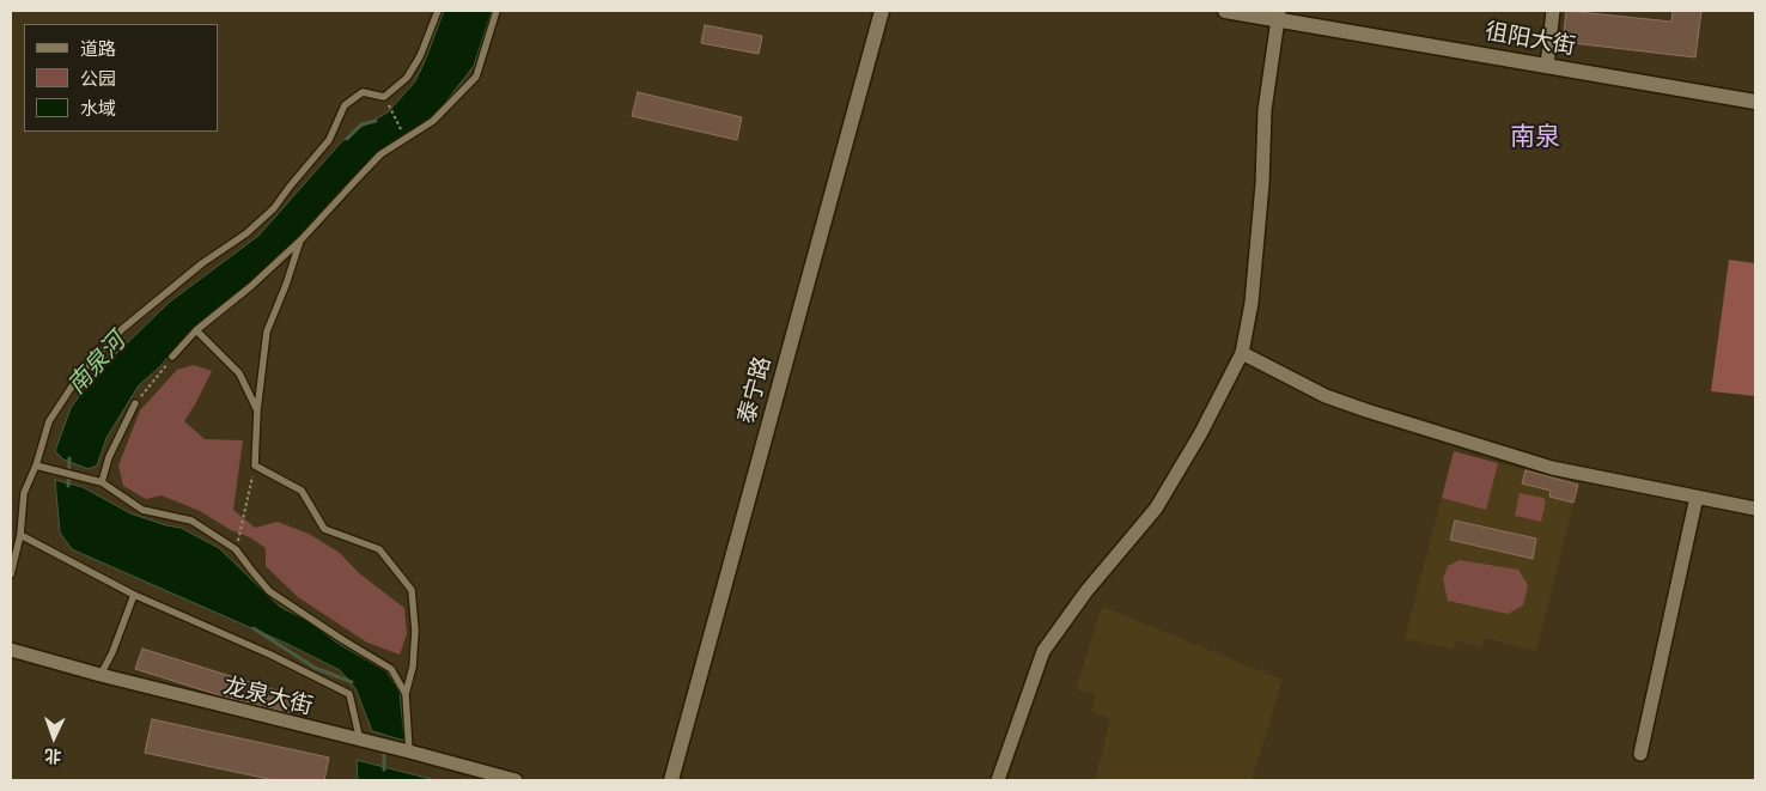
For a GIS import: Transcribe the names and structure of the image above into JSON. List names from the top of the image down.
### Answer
{
  "streets": {
    "street": ["徂阳大街", "泰宁路", "龙泉大街"]
  },
  "districts": ["南泉"],
  "water": ["南泉河"],
  "legend": ["道路", "公园", "水域"],
  "north": "bottom"
}
